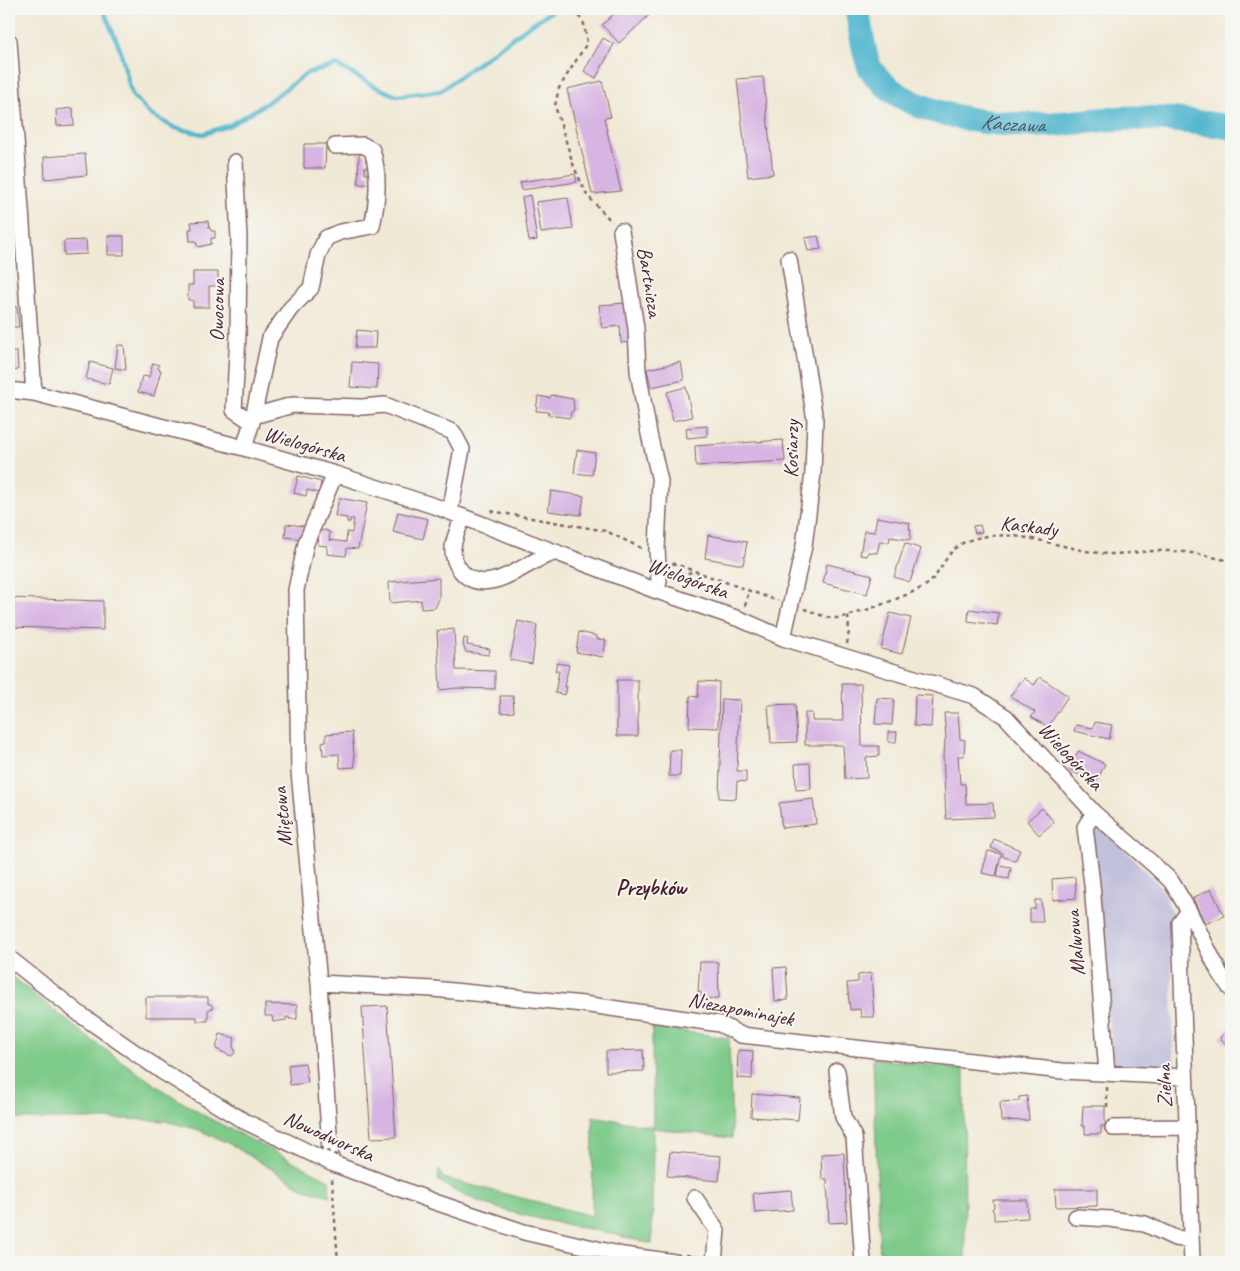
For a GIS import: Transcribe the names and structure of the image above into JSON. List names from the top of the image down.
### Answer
{
  "streets": {
    "street": [
      "Bartnicza",
      "Owocowa",
      "Wielogórska",
      "Kosiarzy",
      "Miętowa",
      "Malwowa",
      "Niezapominajek",
      "Zielna",
      "Nowodworska"
    ],
    "path": ["Kaskady"]
  },
  "crossings": [
    ["Bartnicza", "Wielogórska"],
    ["Bartnicza", "Kaskady"],
    ["Wielogórska", "Kosiarzy"],
    ["Wielogórska", "Miętowa"],
    ["Wielogórska", "Malwowa"],
    ["Wielogórska", "Zielna"],
    ["Kosiarzy", "Kaskady"],
    ["Miętowa", "Niezapominajek"],
    ["Miętowa", "Nowodworska"],
    ["Malwowa", "Niezapominajek"],
    ["Niezapominajek", "Zielna"]
  ],
  "districts": ["Przybków"],
  "water": ["Kaczawa"]
}
